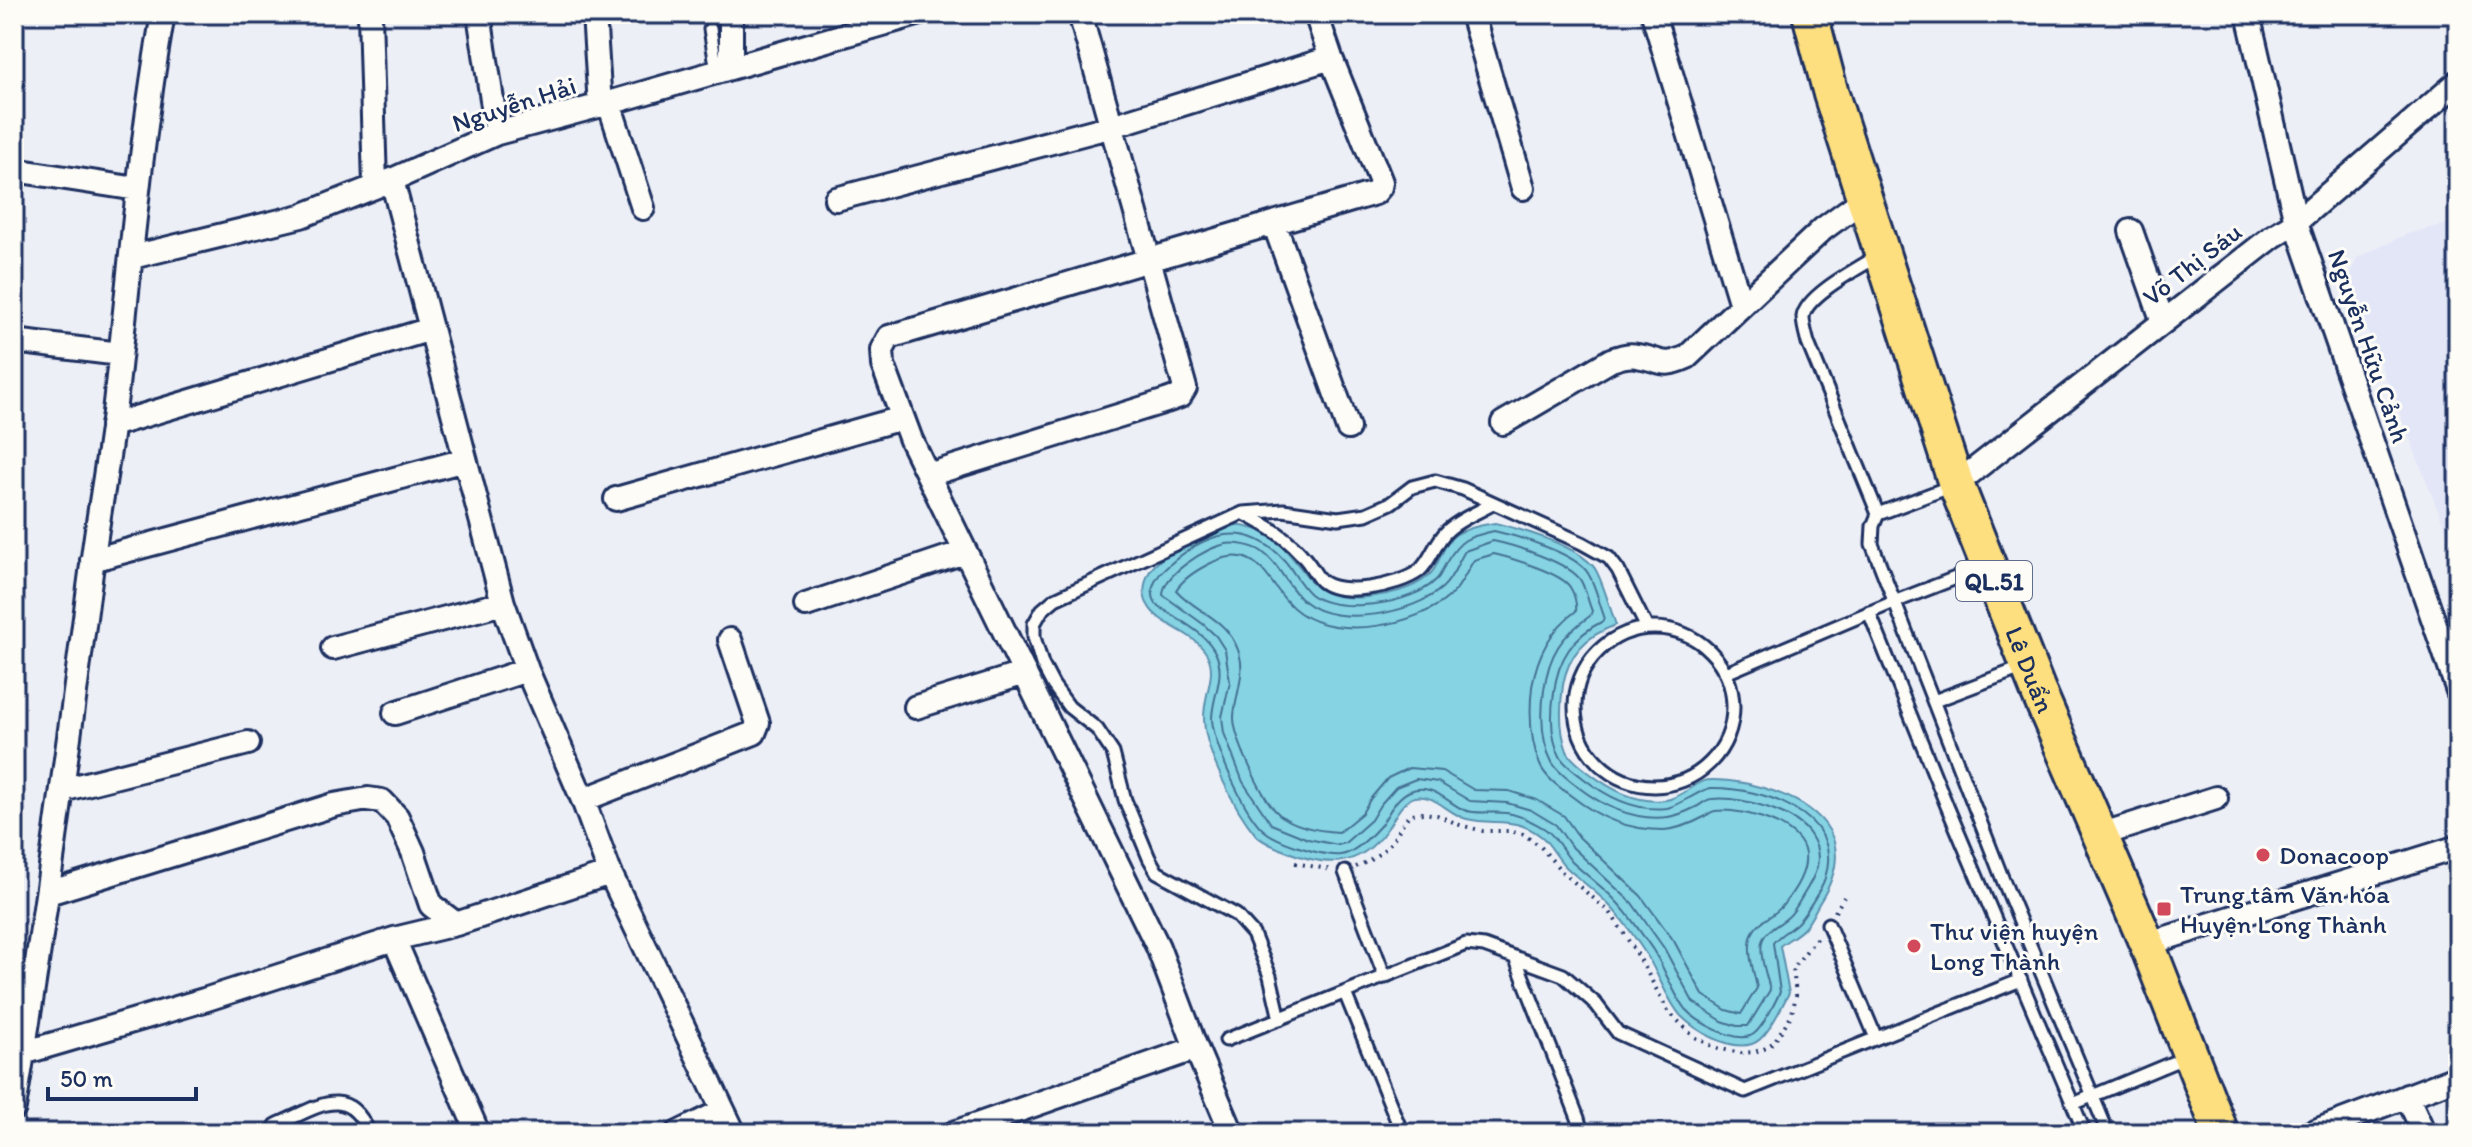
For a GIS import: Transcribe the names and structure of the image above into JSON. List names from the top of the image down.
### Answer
{
  "streets": {
    "main road": ["QL.51", "Lê Duẩn"],
    "street": ["Nguyễn Hải", "Võ Thị Sáu", "Nguyễn Hữu Cảnh"]
  },
  "crossings": [
    ["Võ Thị Sáu", "Nguyễn Hữu Cảnh"],
    ["Võ Thị Sáu", "Lê Duẩn"]
  ],
  "places": {
    "other": ["Donacoop", "Thư viện huyện Long Thành"],
    "transit": ["Trung tâm Văn hóa Huyện Long Thành"]
  },
  "scale_bar": "50 m"
}
